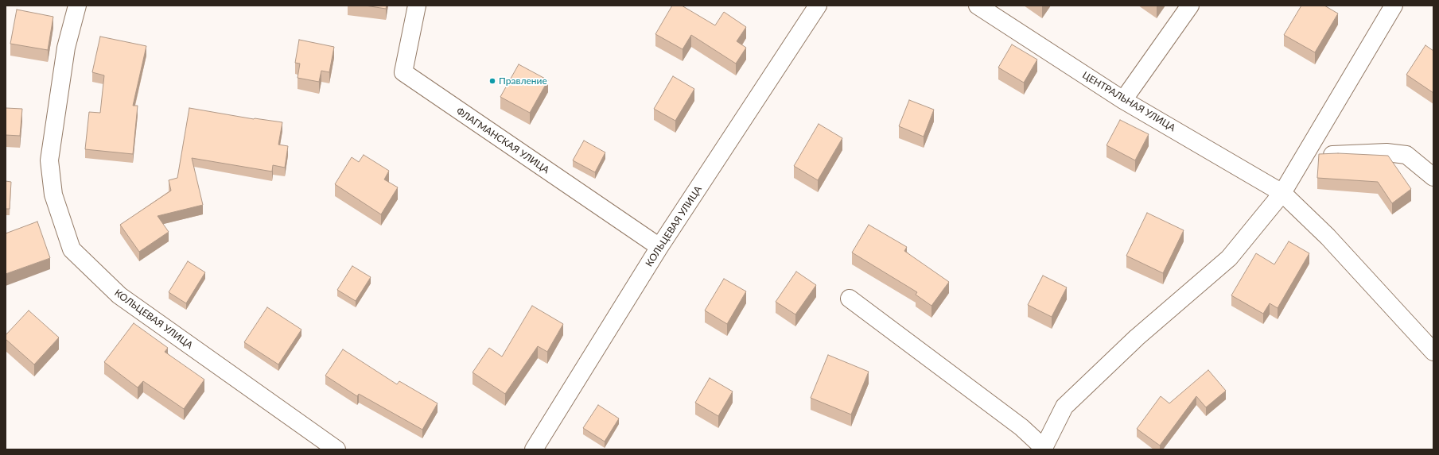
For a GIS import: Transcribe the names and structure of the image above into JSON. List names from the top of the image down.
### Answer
{
  "streets": {
    "street": ["ЦЕНТРАЛЬНАЯ УЛИЦА", "ФЛАГМАНСКАЯ УЛИЦА", "КОЛЬЦЕВАЯ УЛИЦА"]
  },
  "crossings": [
    ["ФЛАГМАНСКАЯ УЛИЦА", "КОЛЬЦЕВАЯ УЛИЦА"]
  ],
  "places": ["Правление"]
}
